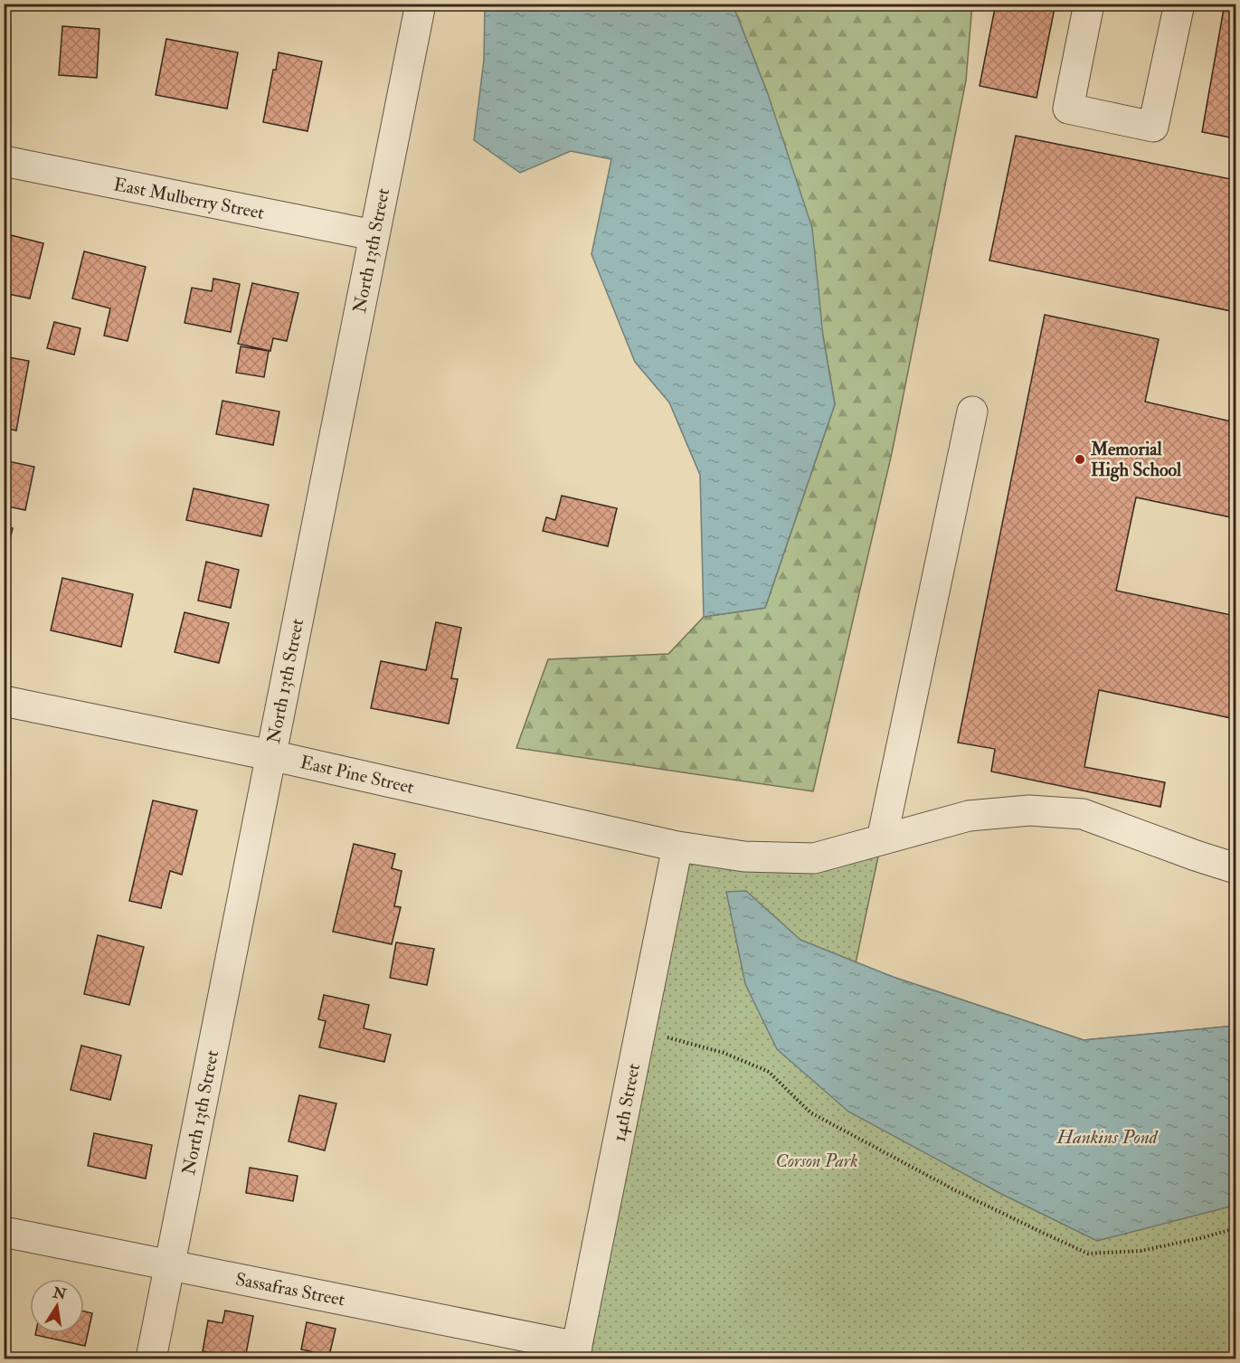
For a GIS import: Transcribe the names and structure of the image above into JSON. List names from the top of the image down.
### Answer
{
  "streets": {
    "street": [
      "East Mulberry Street",
      "North 13th Street",
      "East Pine Street",
      "14th Street",
      "Sassafras Street"
    ]
  },
  "crossings": [
    ["East Mulberry Street", "North 13th Street"],
    ["North 13th Street", "East Pine Street"],
    ["North 13th Street", "Sassafras Street"],
    ["East Pine Street", "14th Street"],
    ["14th Street", "Sassafras Street"]
  ],
  "water": ["Hankins Pond"],
  "parks": ["Corson Park"],
  "places": ["Memorial High School"],
  "north": "top"
}
